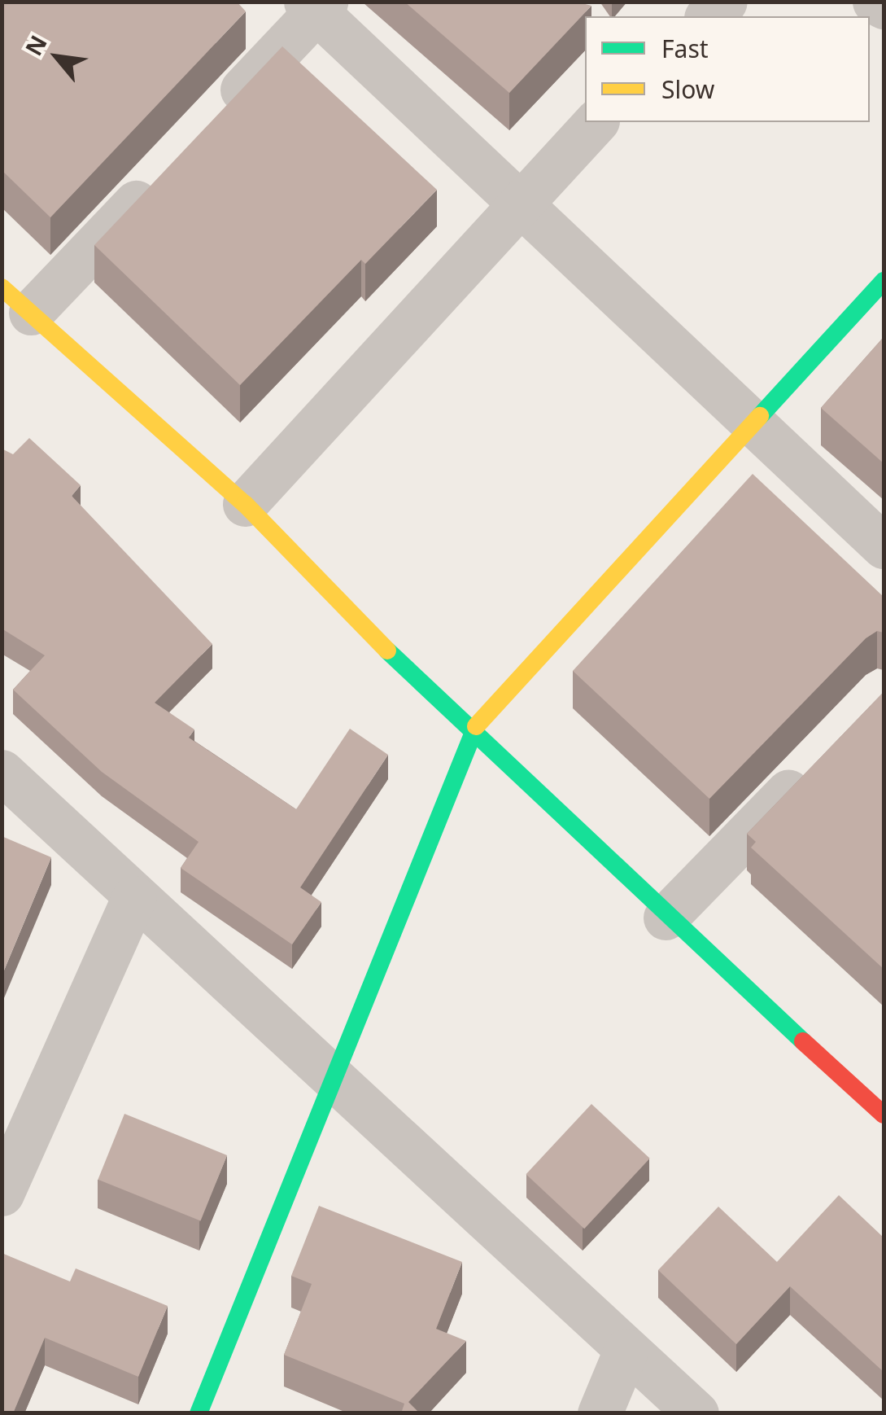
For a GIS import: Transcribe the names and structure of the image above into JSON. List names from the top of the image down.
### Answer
{
  "legend": ["Fast", "Slow"],
  "north": "top left"
}
